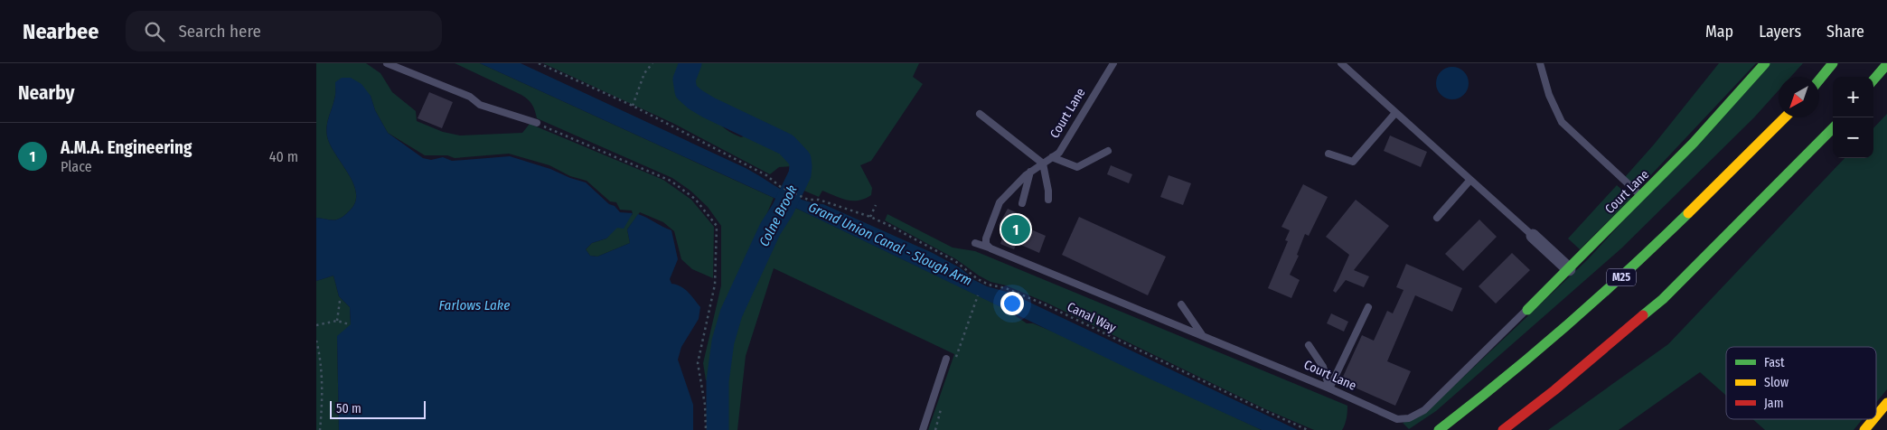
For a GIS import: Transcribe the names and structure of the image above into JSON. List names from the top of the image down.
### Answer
{
  "streets": {
    "main road": ["Court Lane", "M25"],
    "path": ["Canal Way"]
  },
  "water": ["Colne Brook", "Grand Union Canal - Slough Arm", "Farlows Lake"],
  "legend": ["Fast", "Slow", "Jam"],
  "scale_bar": "50 m",
  "north": "bottom left",
  "page": {
    "header": "Nearbee",
    "search": "Search here",
    "nav": ["Map", "Layers", "Share"],
    "heading": "Nearby",
    "map_buttons": ["+", "−"],
    "list": [
      {
        "mark": "1",
        "name": "A.M.A. Engineering",
        "note": "Place",
        "value": "40 m"
      }
    ],
    "pins": "1",
    "scale": "50 m"
  }
}
